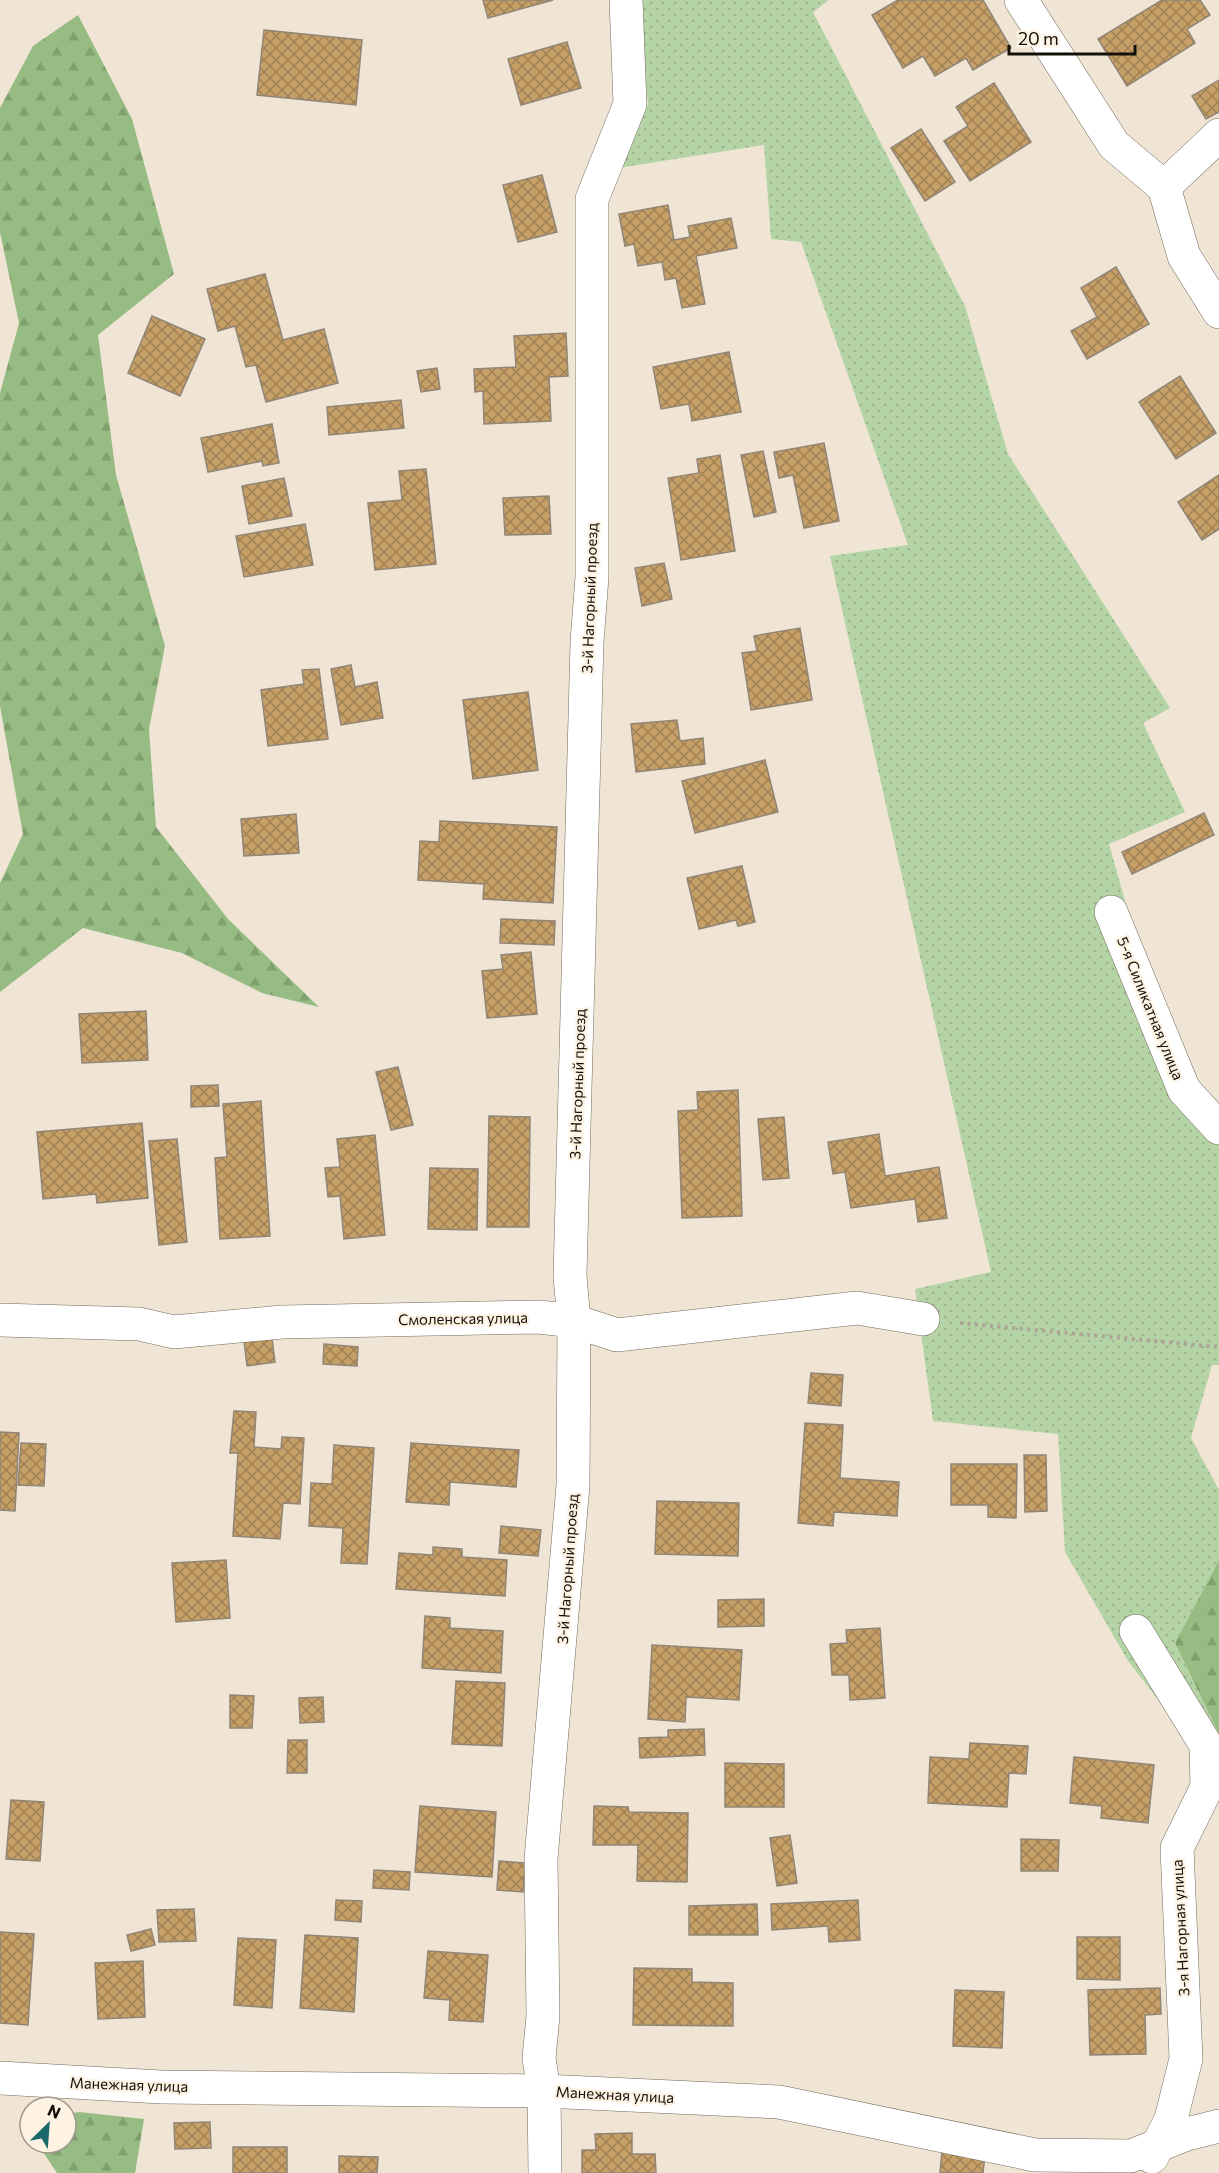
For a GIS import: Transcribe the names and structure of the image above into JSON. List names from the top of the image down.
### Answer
{
  "streets": {
    "street": [
      "3-й Нагорный проезд",
      "5-я Силикатная улица",
      "Смоленская улица",
      "3-я Нагорная улица",
      "Манежная улица"
    ]
  },
  "crossings": [
    ["3-й Нагорный проезд", "Смоленская улица"],
    ["3-й Нагорный проезд", "Манежная улица"],
    ["3-я Нагорная улица", "Манежная улица"]
  ],
  "scale_bar": "20 m",
  "north": "top right"
}
